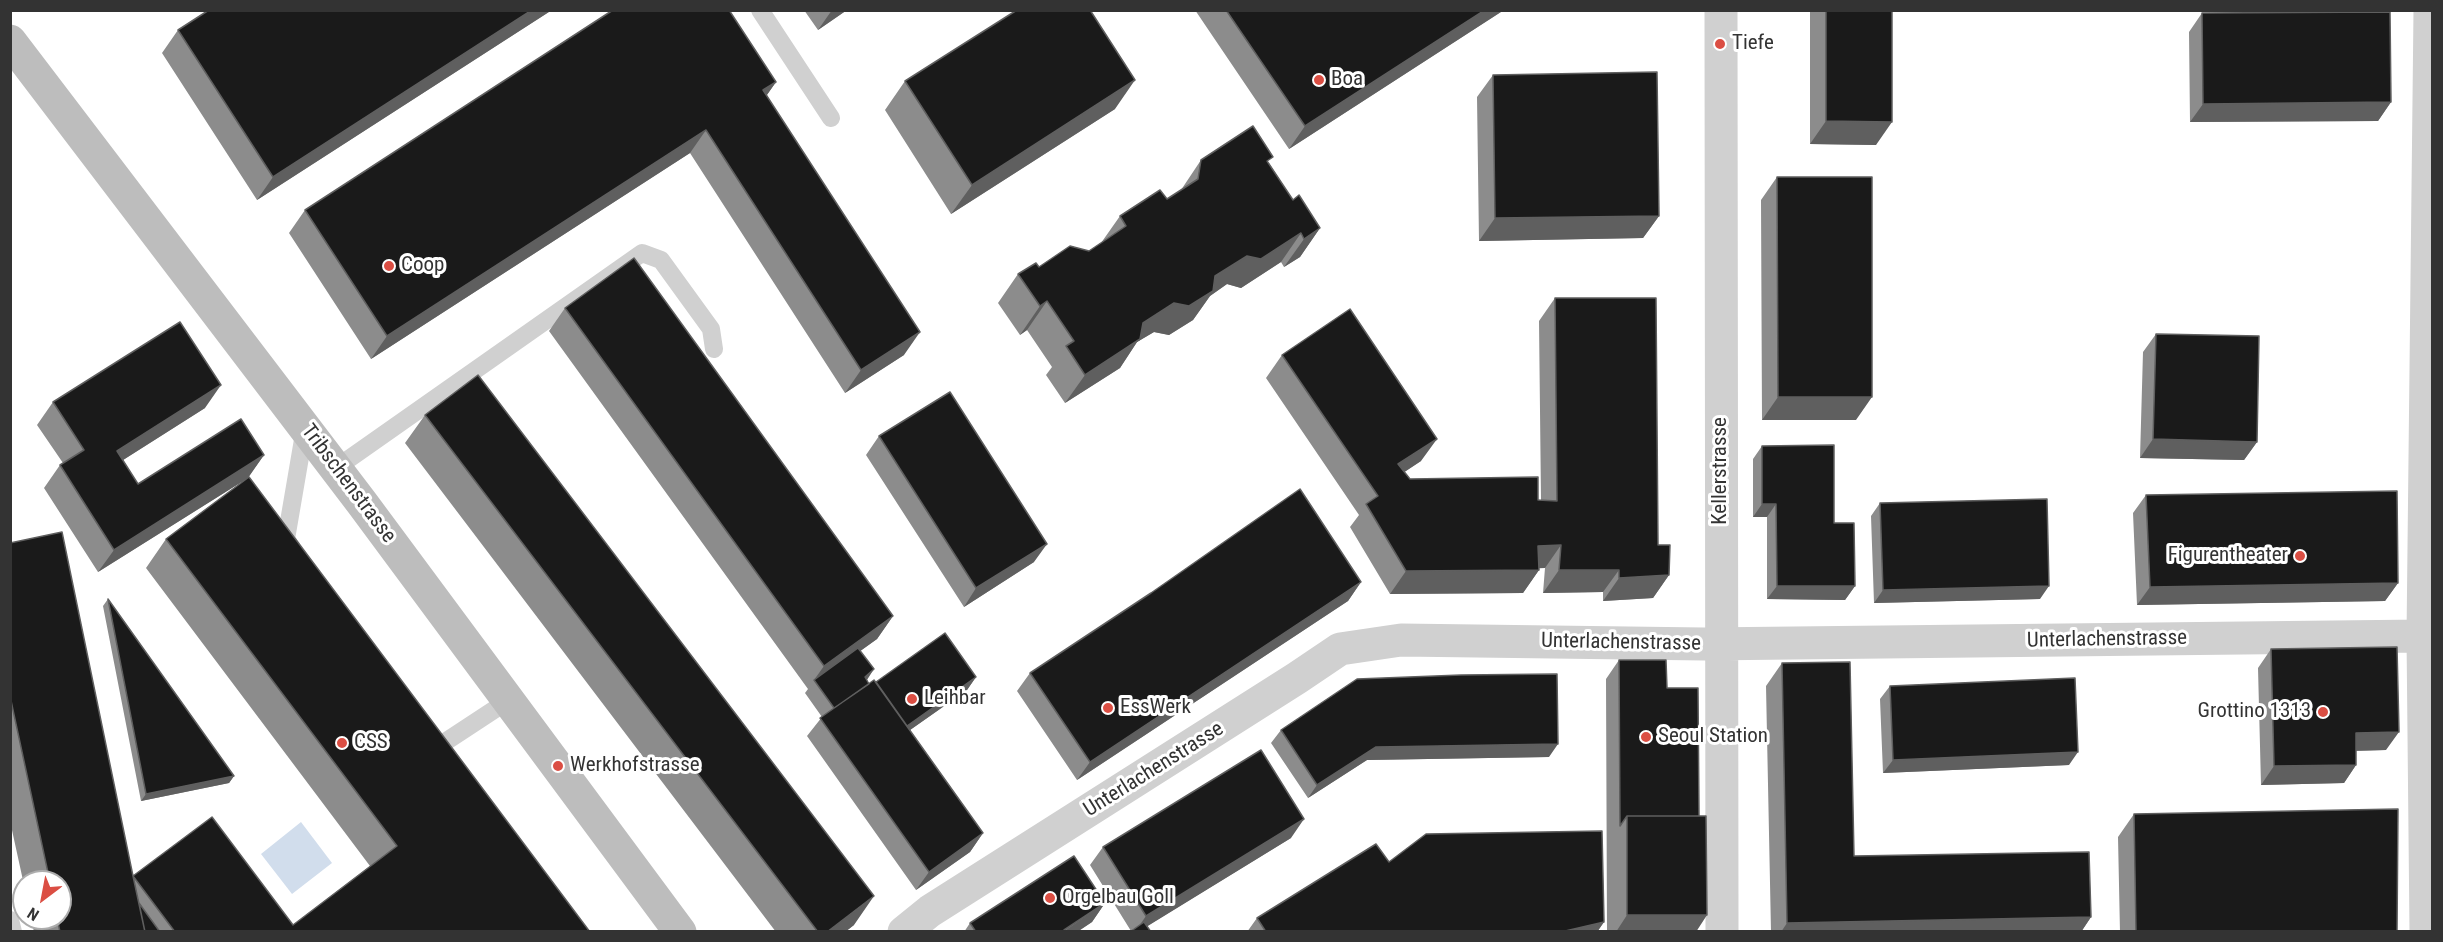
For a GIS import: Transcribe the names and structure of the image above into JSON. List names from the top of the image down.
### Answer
{
  "streets": {
    "street": ["Kellerstrasse", "Tribschenstrasse", "Unterlachenstrasse"]
  },
  "crossings": [
    ["Kellerstrasse", "Unterlachenstrasse"]
  ],
  "places": [
    "Tiefe",
    "Boa",
    "Coop",
    "Figurentheater",
    "Leihbar",
    "EssWerk",
    "Grottino 1313",
    "Seoul Station",
    "CSS",
    "Werkhofstrasse",
    "Orgelbau Goll"
  ],
  "north": "bottom left"
}
